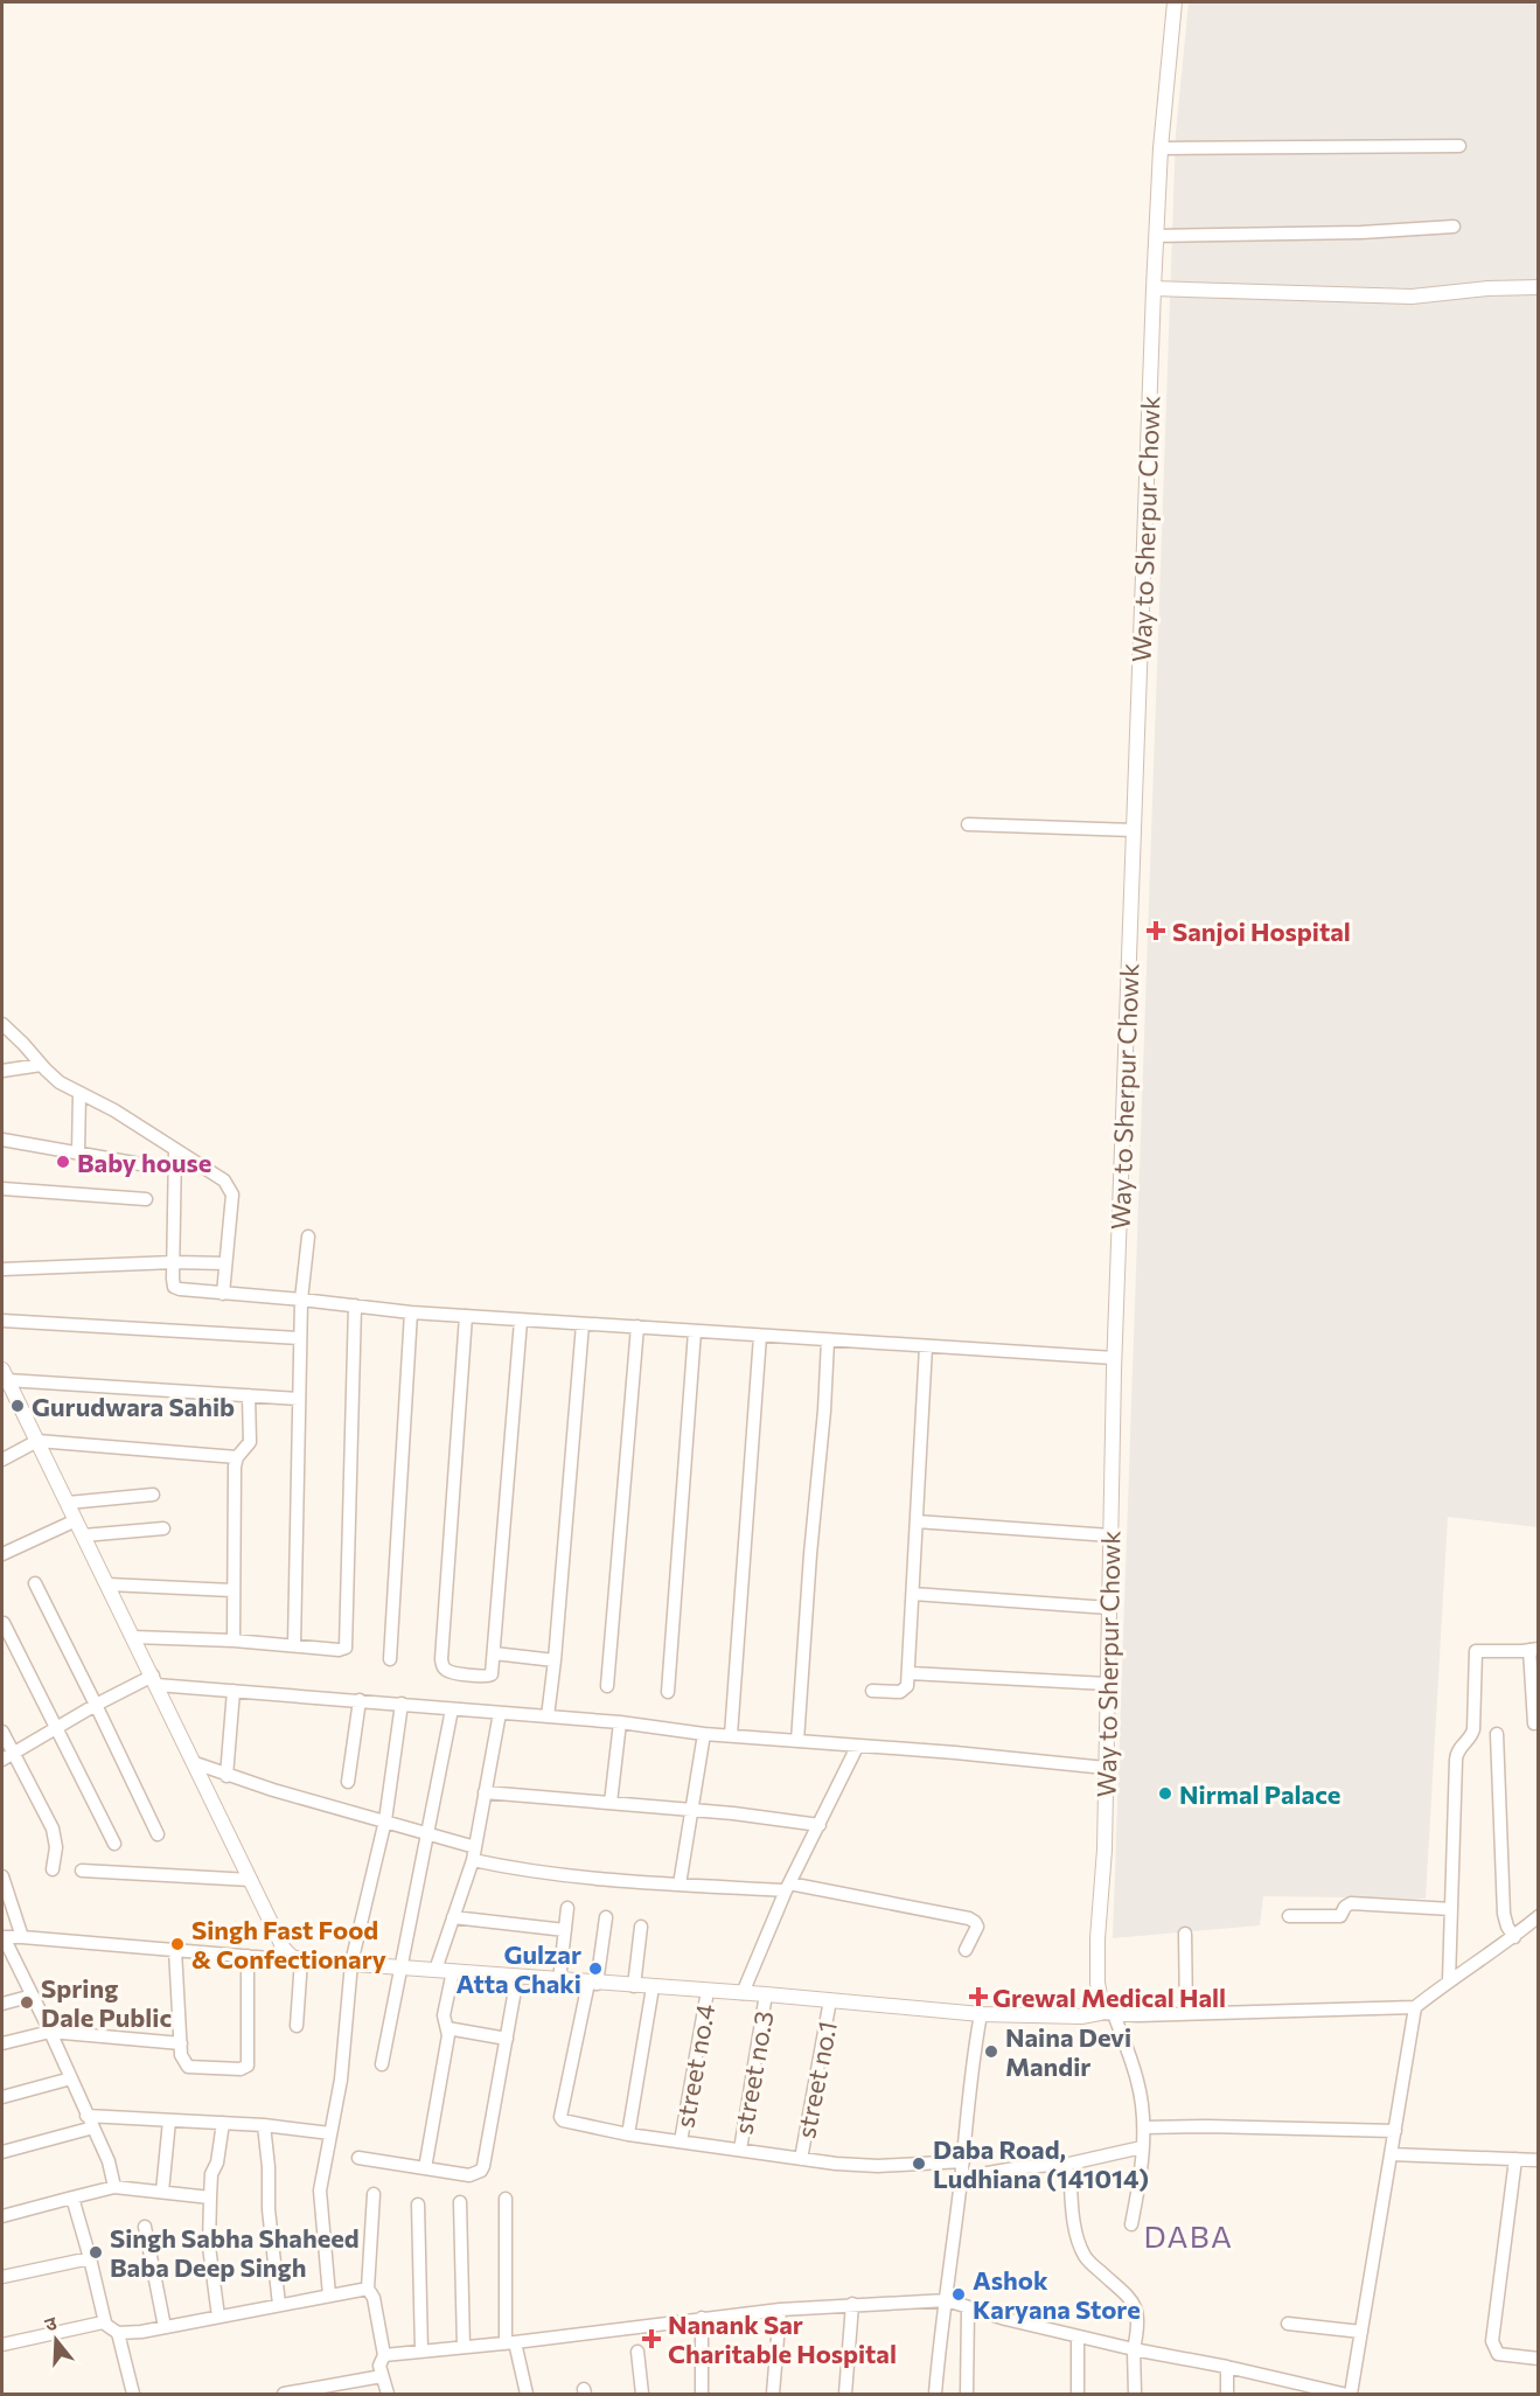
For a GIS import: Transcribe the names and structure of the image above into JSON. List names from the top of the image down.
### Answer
{
  "streets": {
    "street": [
      "Way to Sherpur Chowk",
      "street no.4",
      "street no.3",
      "street no.1"
    ]
  },
  "districts": ["DABA"],
  "places": {
    "health": ["Sanjoi Hospital", "Grewal Medical Hall", "Nanank Sar Charitable Hospital"],
    "other": [
      "Baby house",
      "Gurudwara Sahib",
      "Nirmal Palace",
      "Singh Fast Food & Confectionary",
      "Gulzar Atta Chaki",
      "Spring Dale Public",
      "Naina Devi Mandir",
      "Daba Road, Ludhiana (141014)",
      "Singh Sabha Shaheed Baba Deep Singh",
      "Ashok Karyana Store"
    ]
  },
  "north": "top"
}
